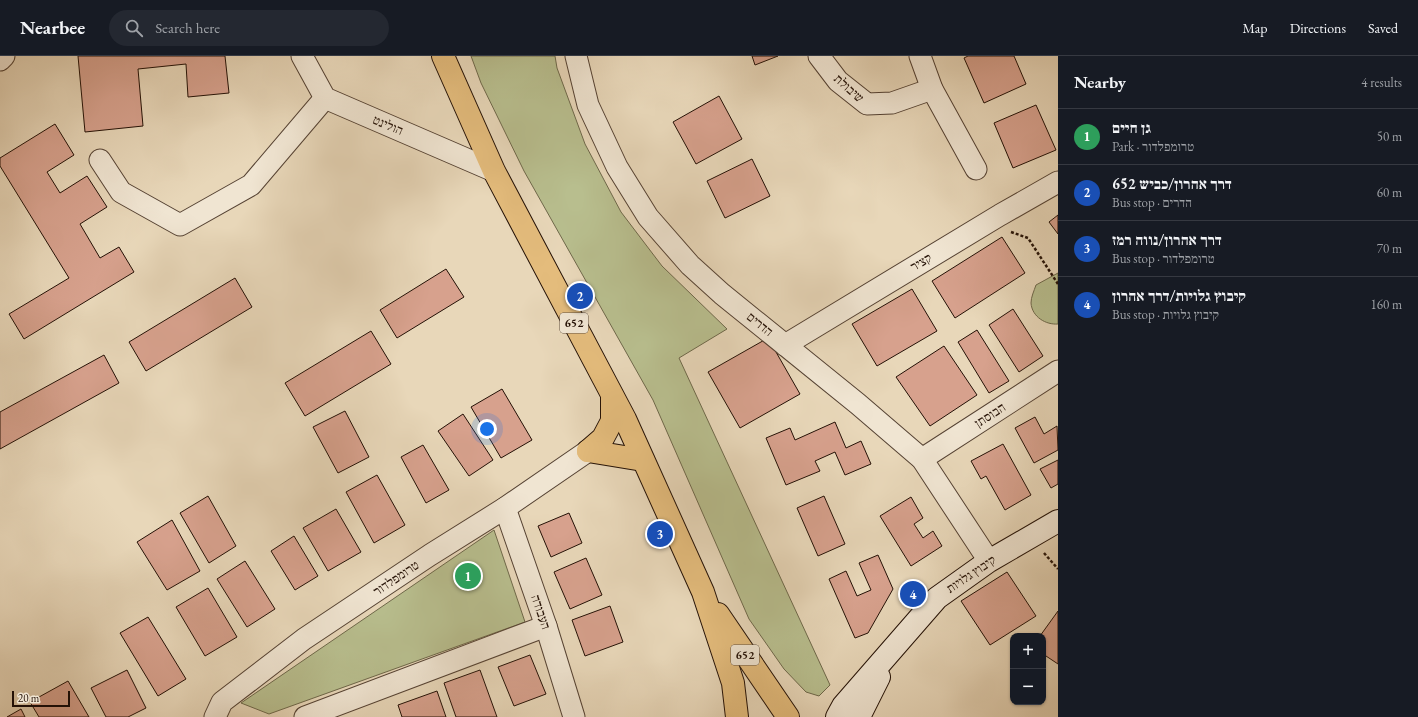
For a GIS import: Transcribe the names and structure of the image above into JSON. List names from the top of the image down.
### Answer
{
  "streets": {
    "main road": ["652"],
    "street": [
      "שיבולת",
      "הולינט",
      "קציר",
      "הדרים",
      "הבוסתן",
      "קיבוץ גלויות",
      "טרומפלדור",
      "העבודה"
    ]
  },
  "crossings": [
    ["הולינט", "652"],
    ["קציר", "הדרים"],
    ["הדרים", "הבוסתן"],
    ["הדרים", "קיבוץ גלויות"],
    ["טרומפלדור", "העבודה"]
  ],
  "scale_bar": "20 m",
  "page": {
    "header": "Nearbee",
    "search": "Search here",
    "nav": ["Map", "Directions", "Saved"],
    "heading": ["Nearby", "4 results"],
    "list": [
      {
        "mark": "1",
        "name": "גן חיים",
        "note": "Park · טרומפלדור",
        "value": "50 m"
      },
      {
        "mark": "2",
        "name": "דרך אהרון/כביש 652",
        "note": "Bus stop · הדרים",
        "value": "60 m"
      },
      {
        "mark": "3",
        "name": "דרך אהרון/נווה רמז",
        "note": "Bus stop · טרומפלדור",
        "value": "70 m"
      },
      {
        "mark": "4",
        "name": "קיבוץ גלויות/דרך אהרון",
        "note": "Bus stop · קיבוץ גלויות",
        "value": "160 m"
      }
    ],
    "pins": [
      "2",
      "3",
      "1",
      "4"
    ],
    "map_buttons": ["+", "−"],
    "scale": "20 m"
  }
}
